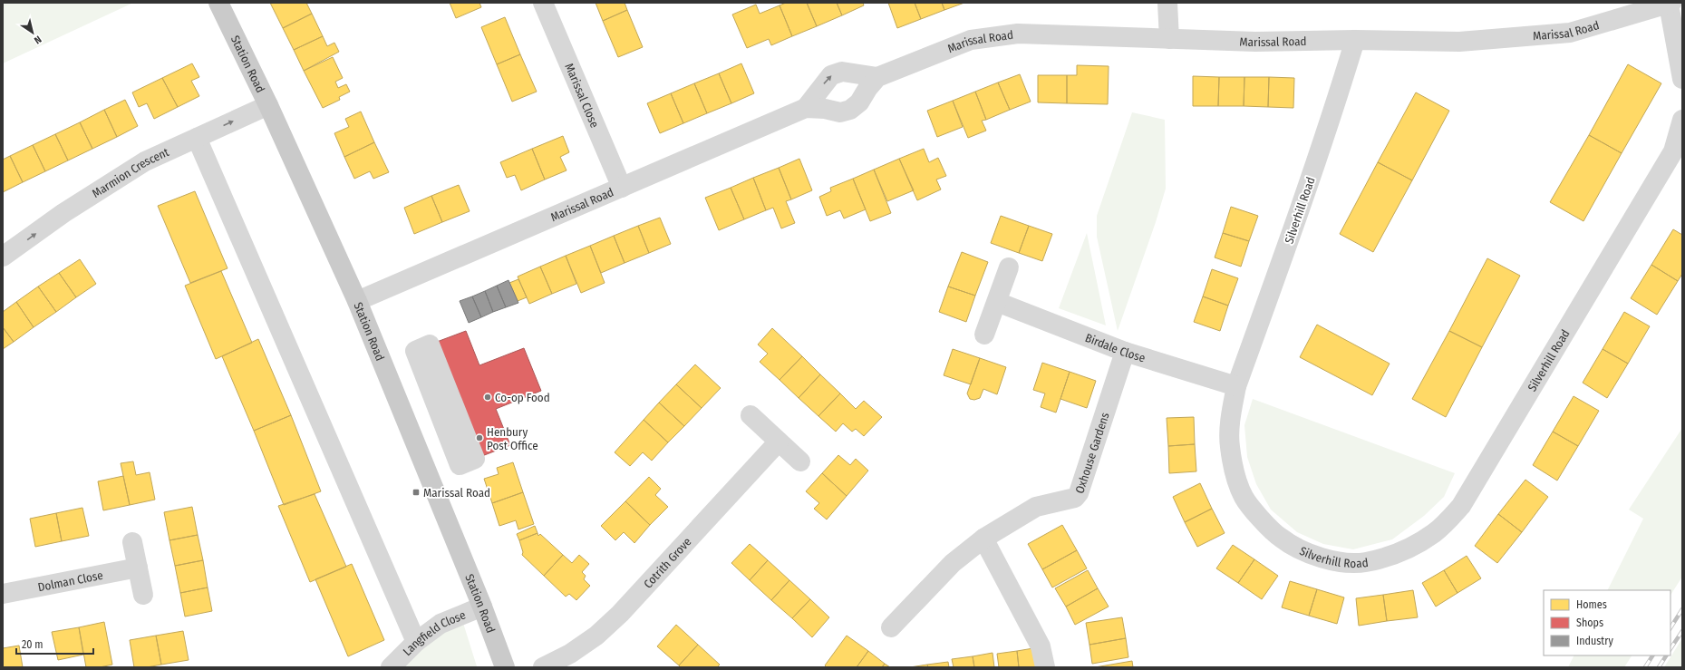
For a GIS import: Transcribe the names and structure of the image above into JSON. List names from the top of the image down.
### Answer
{
  "streets": {
    "main road": ["Station Road"],
    "street": [
      "Marissal Road",
      "Marissal Close",
      "Marmion Crescent",
      "Silverhill Road",
      "Birdale Close",
      "Oxhouse Gardens",
      "Cotrith Grove",
      "Dolman Close",
      "Langfield Close"
    ]
  },
  "crossings": [
    ["Marissal Road", "Station Road"],
    ["Marissal Road", "Marissal Close"],
    ["Marissal Road", "Silverhill Road"],
    ["Station Road", "Marmion Crescent"],
    ["Station Road", "Langfield Close"],
    ["Silverhill Road", "Birdale Close"],
    ["Birdale Close", "Oxhouse Gardens"]
  ],
  "one_way": ["Marmion Crescent"],
  "places": {
    "other": ["Co-op Food", "Henbury Post Office"],
    "transit": ["Marissal Road"]
  },
  "legend": ["Homes", "Shops", "Industry"],
  "scale_bar": "20 m",
  "north": "bottom right"
}
